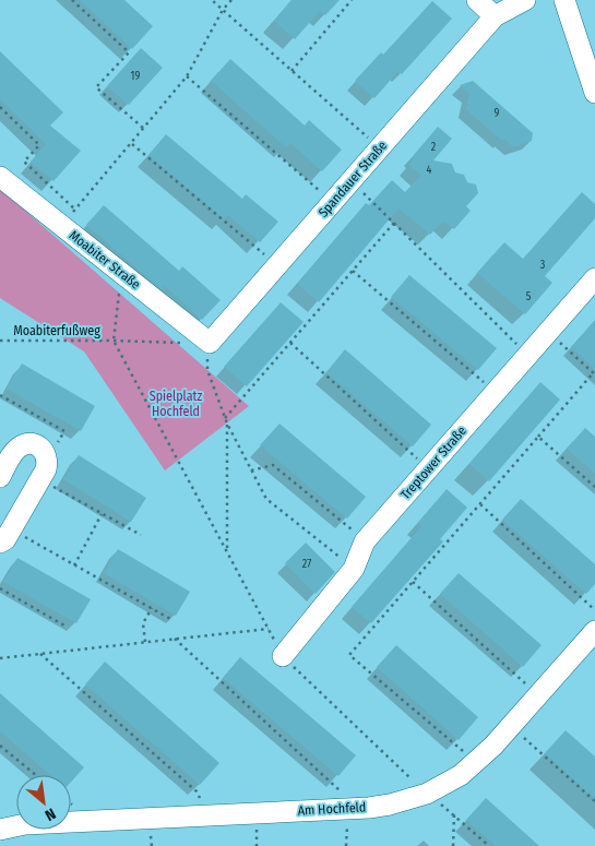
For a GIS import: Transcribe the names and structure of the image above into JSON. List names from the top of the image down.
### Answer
{
  "streets": {
    "street": [
      "Spandauer Straße",
      "Moabiter Straße",
      "Treptower Straße",
      "Am Hochfeld"
    ],
    "path": ["Moabiterfußweg"]
  },
  "crossings": [
    ["Spandauer Straße", "Moabiter Straße"],
    ["Spandauer Straße", "Moabiterfußweg"],
    ["Moabiter Straße", "Moabiterfußweg"]
  ],
  "parks": ["Spielplatz Hochfeld"],
  "house_numbers": [
    "19",
    "9",
    "2",
    "4",
    "3",
    "5",
    "27"
  ],
  "north": "bottom right"
}
